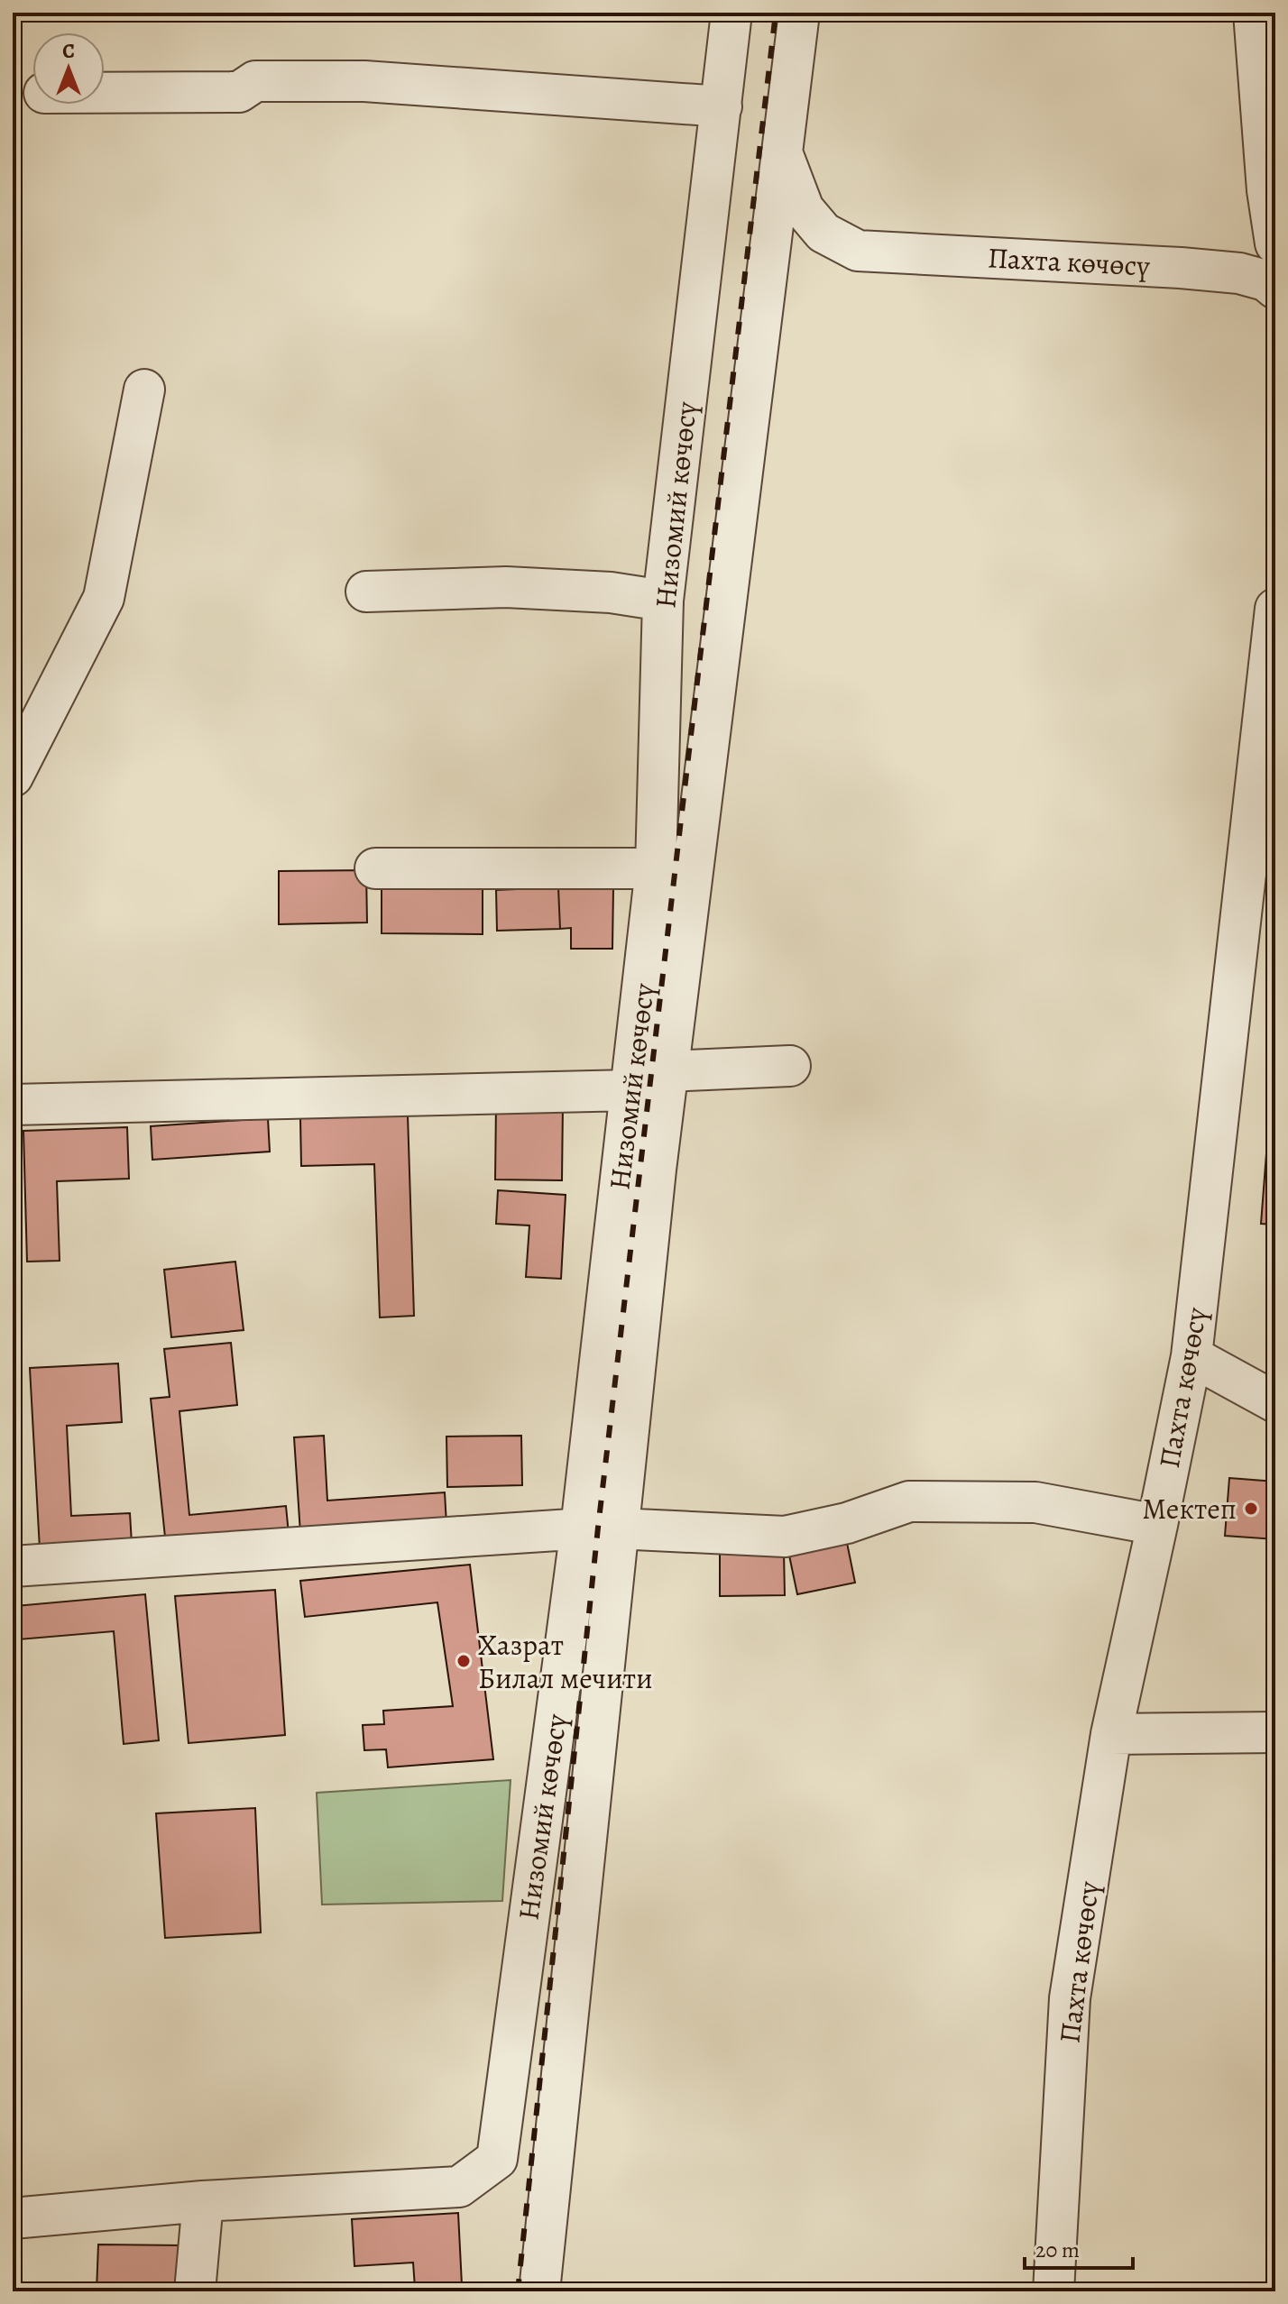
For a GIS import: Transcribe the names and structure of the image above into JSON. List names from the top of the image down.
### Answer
{
  "streets": {
    "street": ["Пахта көчөсү", "Низомий көчөсү"]
  },
  "places": ["Мектеп", "Хазрат Билал мечити"],
  "scale_bar": "20 m",
  "north": "top"
}
